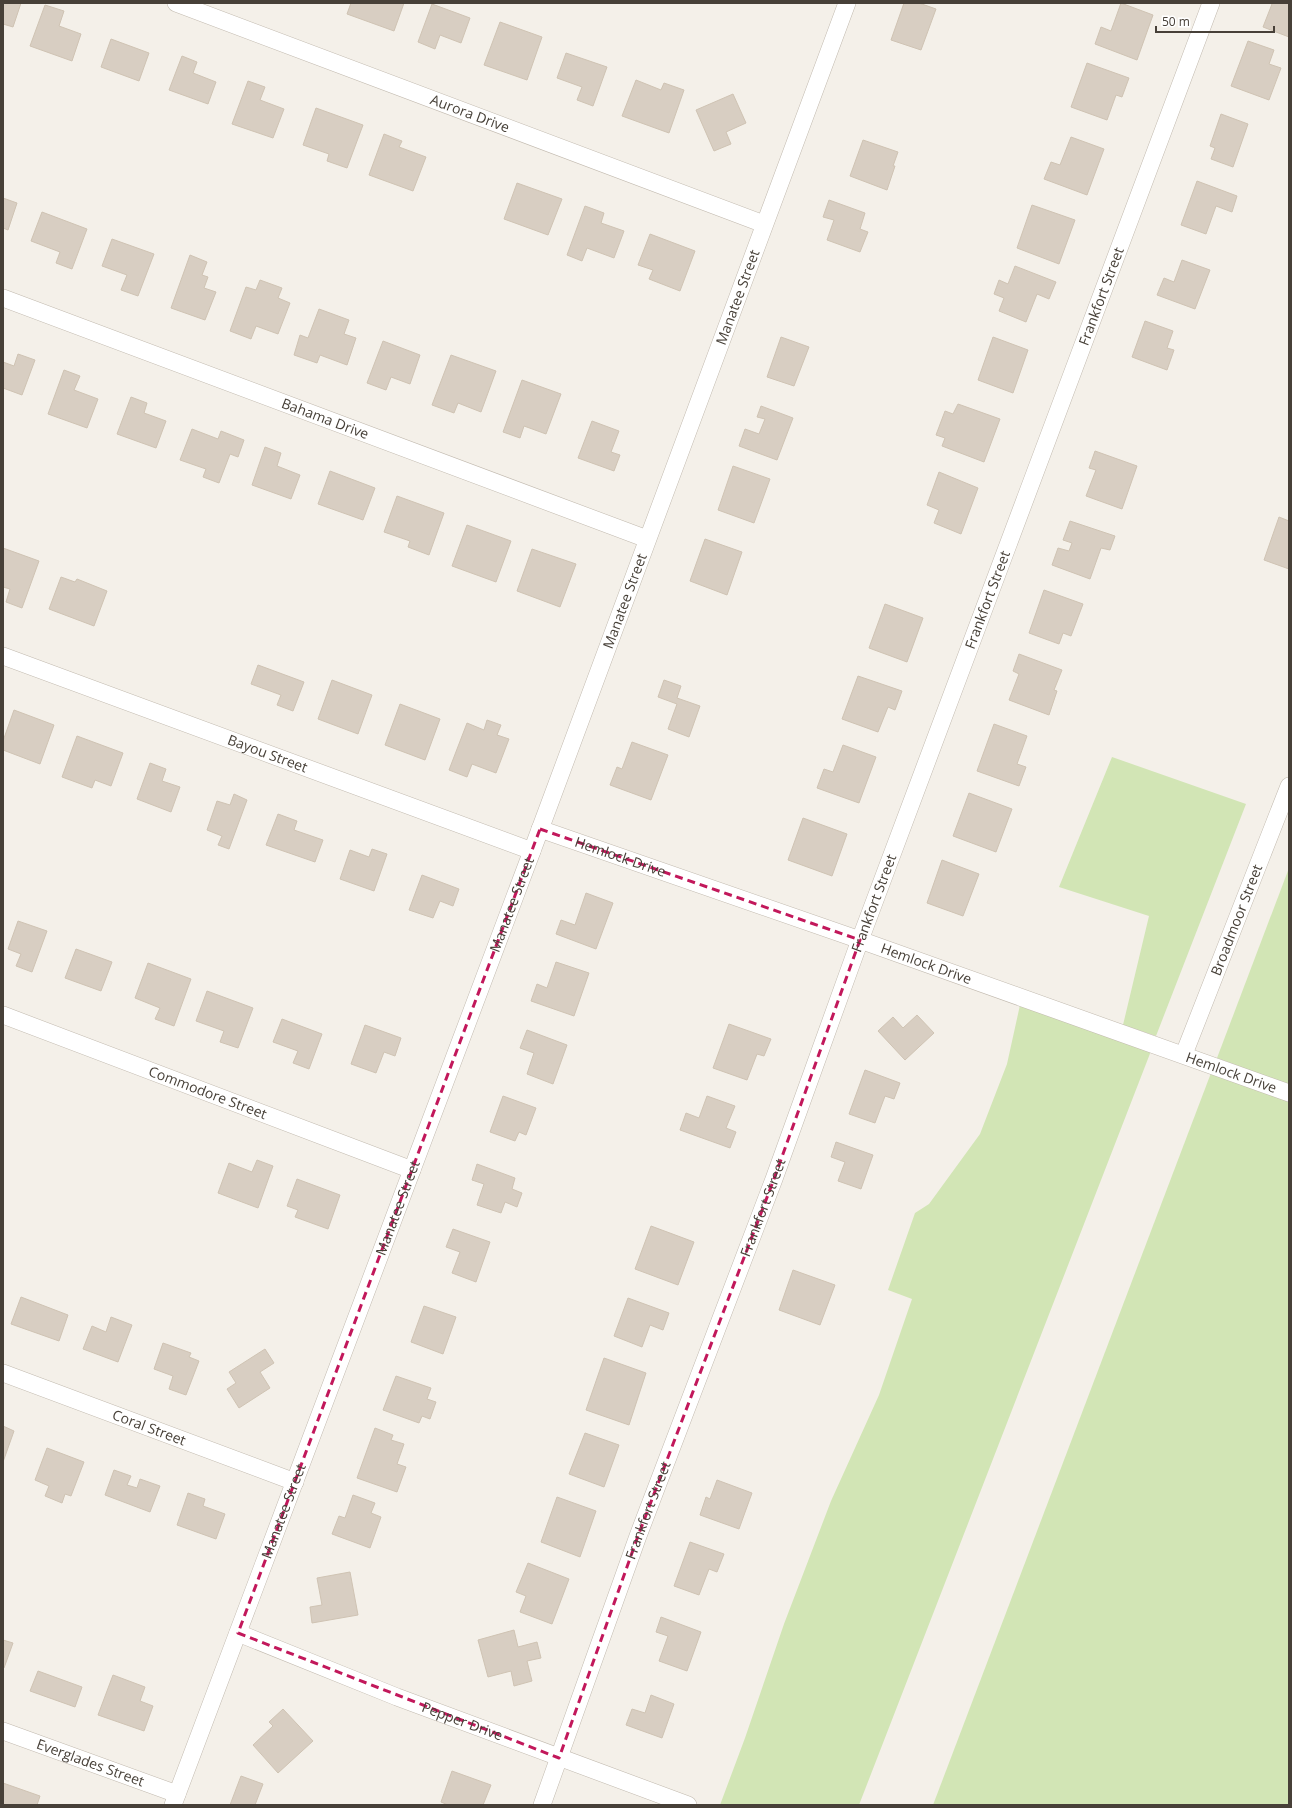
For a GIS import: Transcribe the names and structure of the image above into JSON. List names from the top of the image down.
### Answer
{
  "streets": {
    "street": [
      "Aurora Drive",
      "Frankfort Street",
      "Manatee Street",
      "Bahama Drive",
      "Bayou Street",
      "Hemlock Drive",
      "Broadmoor Street",
      "Commodore Street",
      "Coral Street",
      "Pepper Drive",
      "Everglades Street"
    ]
  },
  "crossings": [
    ["Aurora Drive", "Manatee Street"],
    ["Frankfort Street", "Hemlock Drive"],
    ["Frankfort Street", "Pepper Drive"],
    ["Manatee Street", "Bahama Drive"],
    ["Manatee Street", "Bayou Street"],
    ["Manatee Street", "Hemlock Drive"],
    ["Manatee Street", "Commodore Street"],
    ["Manatee Street", "Coral Street"],
    ["Manatee Street", "Pepper Drive"],
    ["Manatee Street", "Everglades Street"],
    ["Hemlock Drive", "Broadmoor Street"]
  ],
  "scale_bar": "50 m"
}
